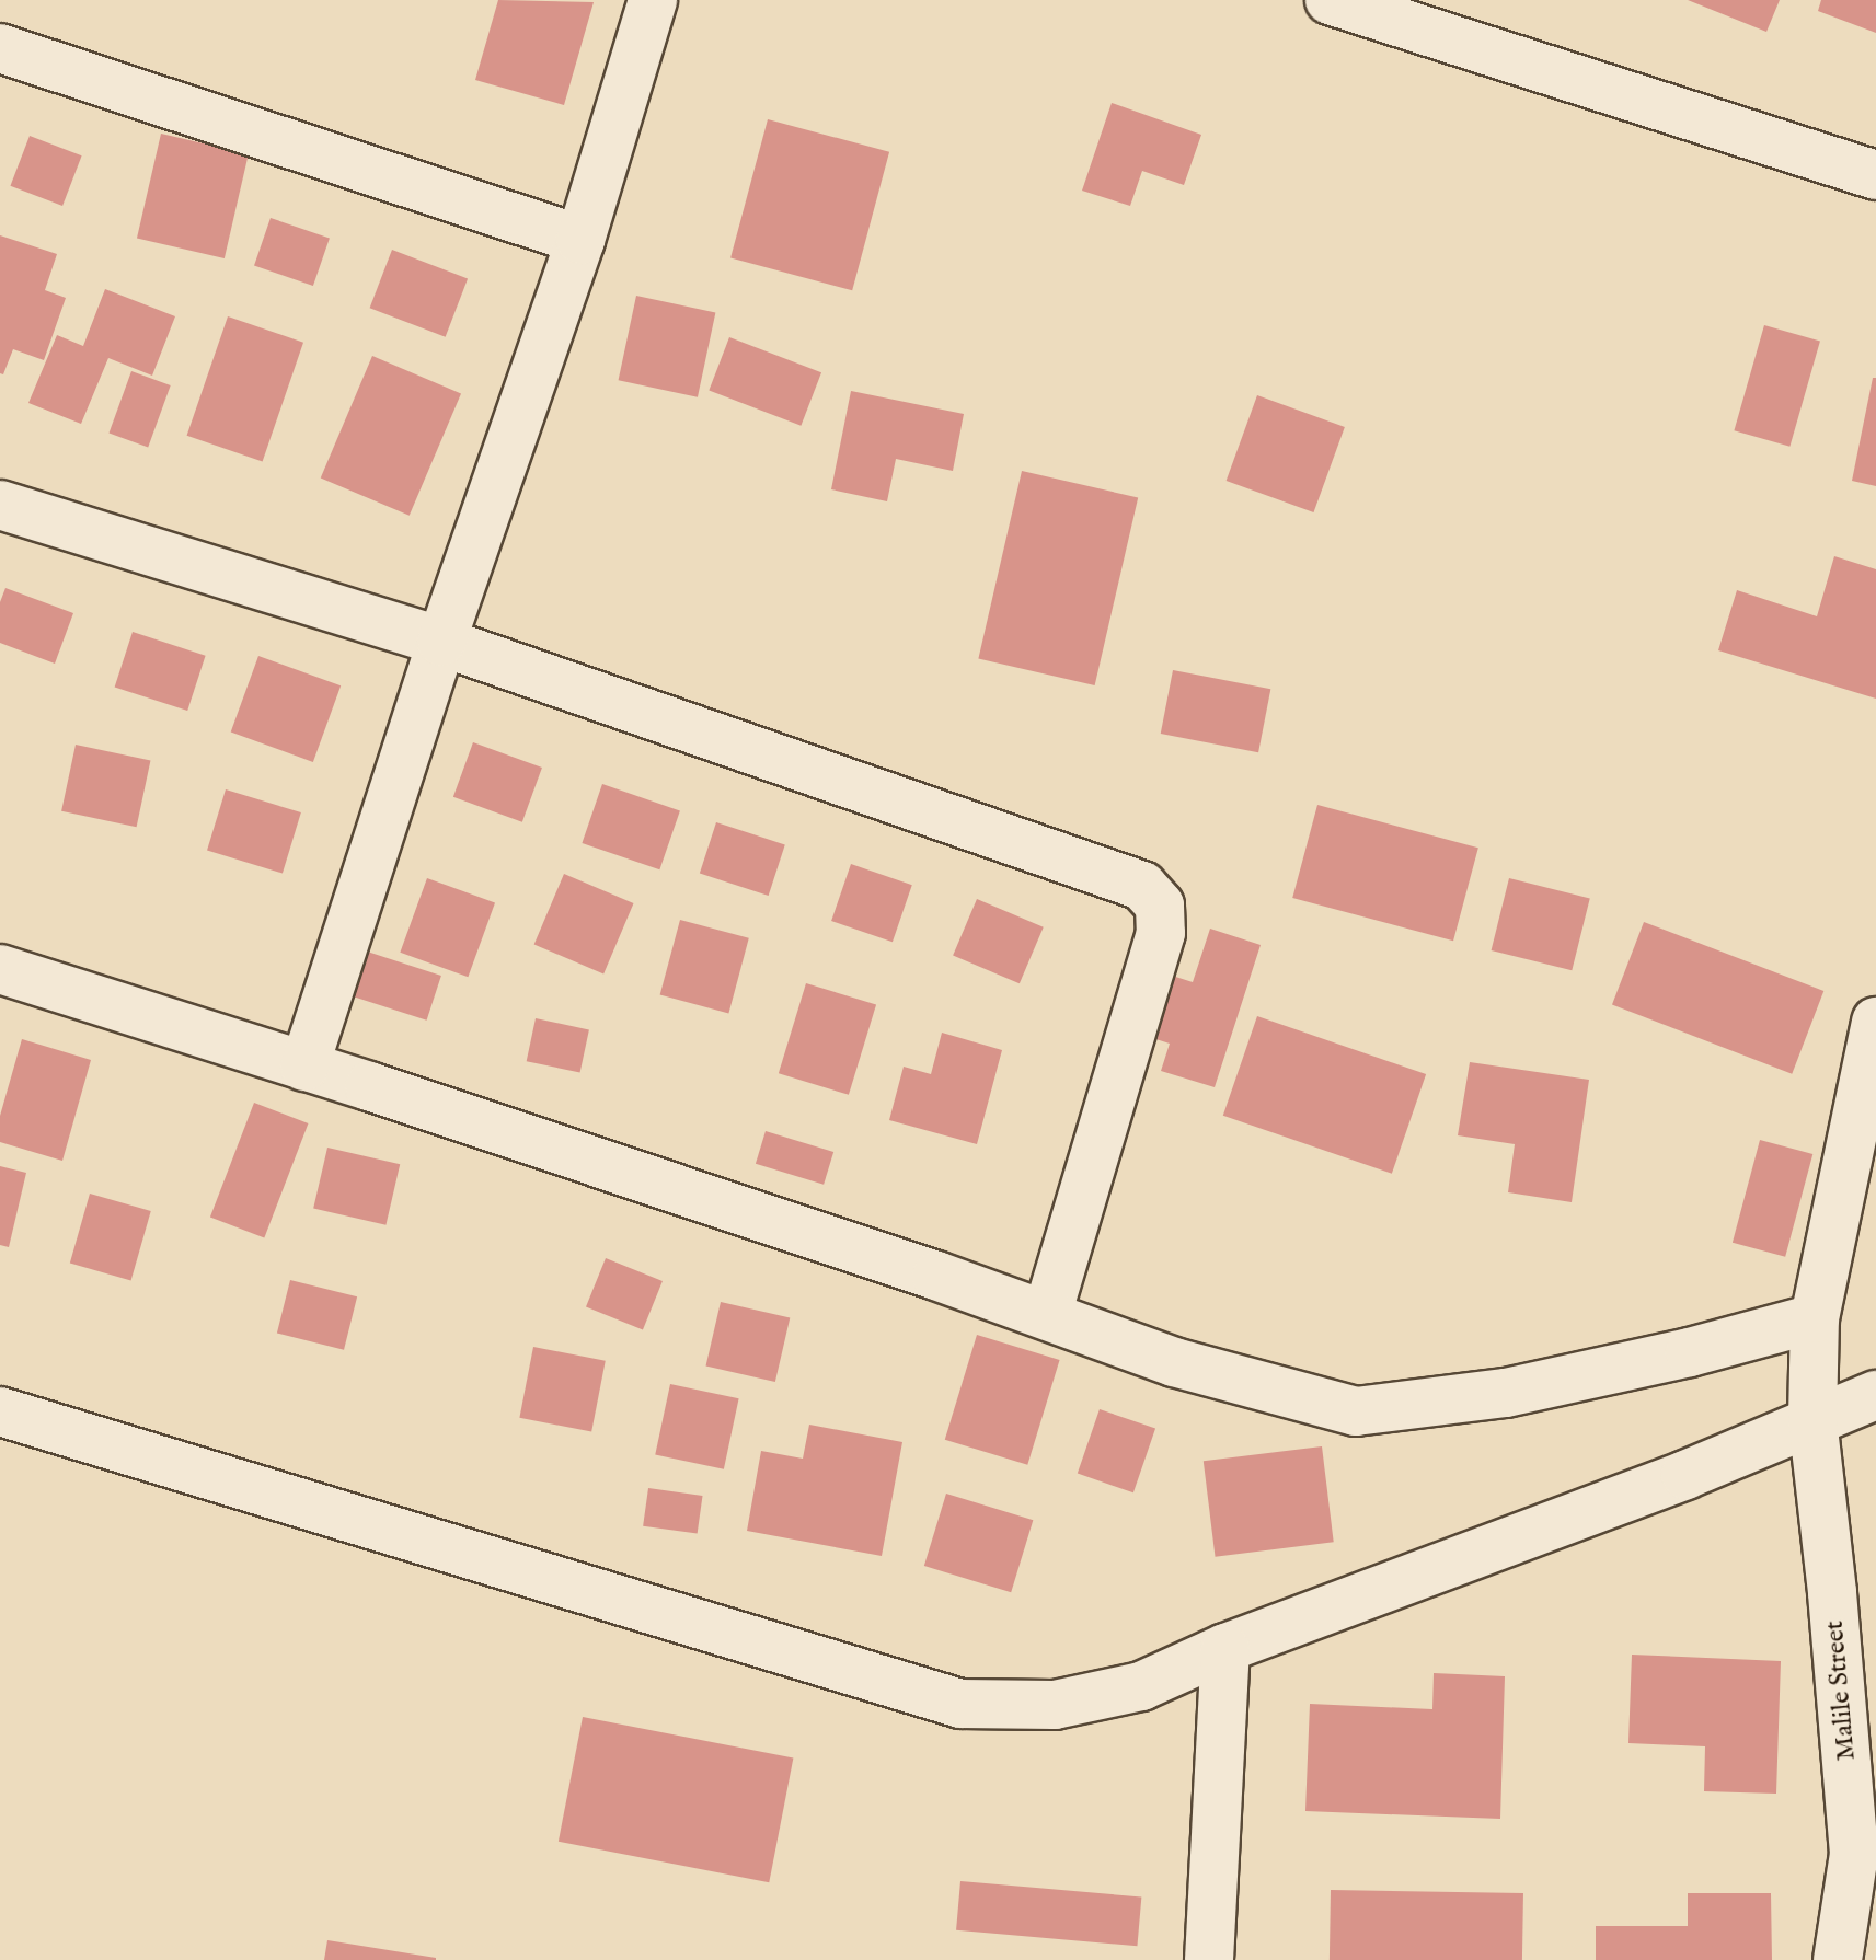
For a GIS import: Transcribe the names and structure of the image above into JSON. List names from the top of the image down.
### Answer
{
  "streets": {
    "street": ["Malile Street"]
  }
}
